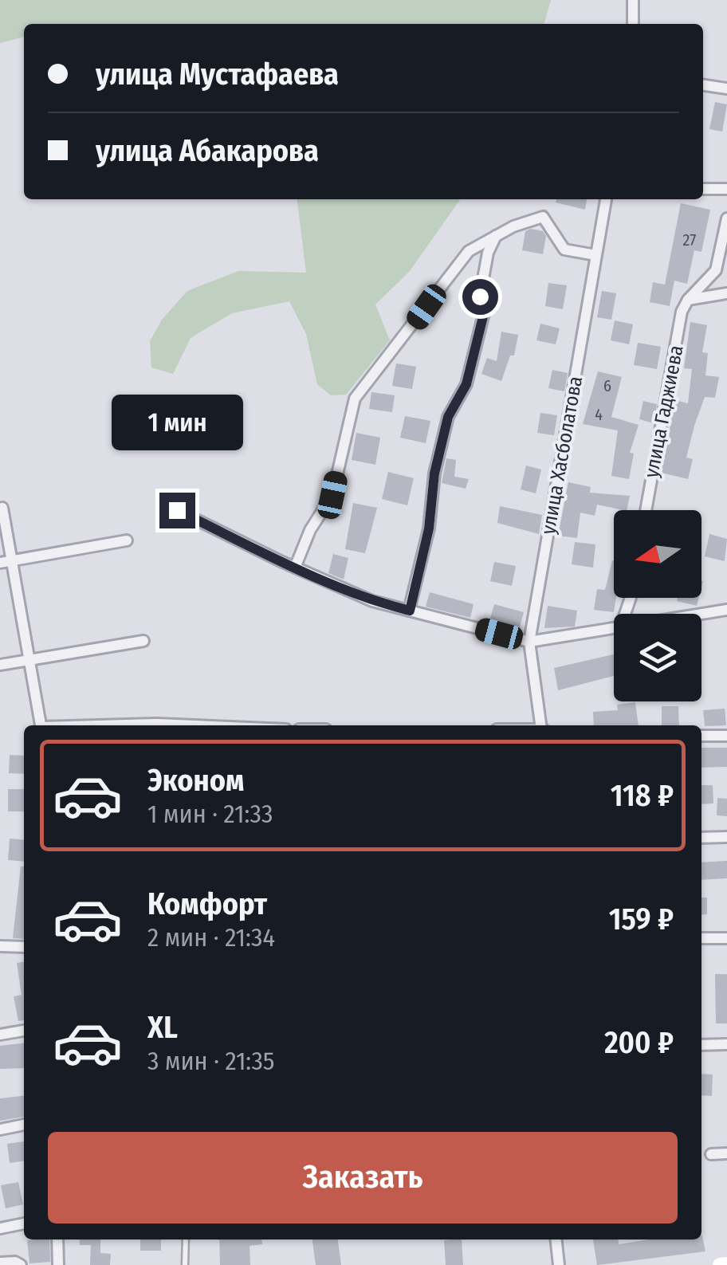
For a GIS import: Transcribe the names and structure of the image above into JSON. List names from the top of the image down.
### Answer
{
  "streets": {
    "street": ["улица Гаджиева", "улица Хасболатова"]
  },
  "house_numbers": ["27", "6", "4"],
  "north": "left",
  "page": {
    "banner": ["улица Мустафаева", "улица Абакарова"],
    "bubble": "1 мин",
    "list": [
      {
        "name": "Эконом",
        "note": "1 мин · 21:33",
        "value": "118 ₽"
      },
      {
        "name": "Комфорт",
        "note": "2 мин · 21:34",
        "value": "159 ₽"
      },
      {
        "name": "XL",
        "note": "3 мин · 21:35",
        "value": "200 ₽"
      }
    ],
    "buttons": "Заказать"
  }
}
